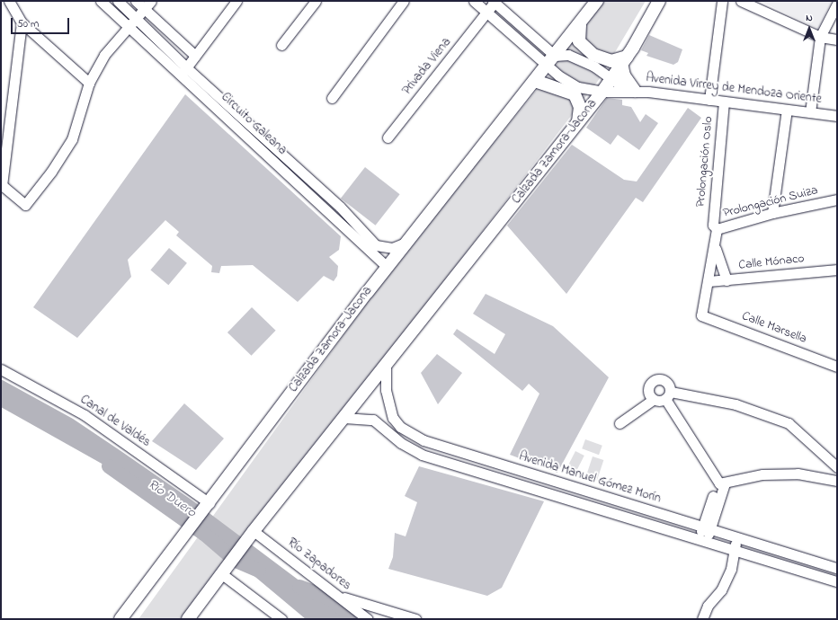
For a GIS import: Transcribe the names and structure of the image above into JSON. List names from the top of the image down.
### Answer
{
  "streets": {
    "main road": ["Calzada Zamora-Jacona"],
    "street": [
      "Privada Viena",
      "Avenida Virrey de Mendoza Oriente",
      "Circuito Galeana",
      "Prolongación Oslo",
      "Prolongación Suiza",
      "Calle Mónaco",
      "Calle Marsella",
      "Canal de Valdés",
      "Avenida Manuel Gómez Morín",
      "Río Zapadores"
    ]
  },
  "crossings": [
    ["Avenida Virrey de Mendoza Oriente", "Calzada Zamora-Jacona"],
    ["Avenida Virrey de Mendoza Oriente", "Prolongación Oslo"],
    ["Circuito Galeana", "Calzada Zamora-Jacona"],
    ["Calzada Zamora-Jacona", "Canal de Valdés"],
    ["Calzada Zamora-Jacona", "Avenida Manuel Gómez Morín"],
    ["Calzada Zamora-Jacona", "Río Zapadores"],
    ["Prolongación Oslo", "Prolongación Suiza"],
    ["Prolongación Oslo", "Calle Mónaco"],
    ["Prolongación Oslo", "Calle Marsella"]
  ],
  "water": ["Río Duero"],
  "scale_bar": "50 m",
  "north": "top"
}
